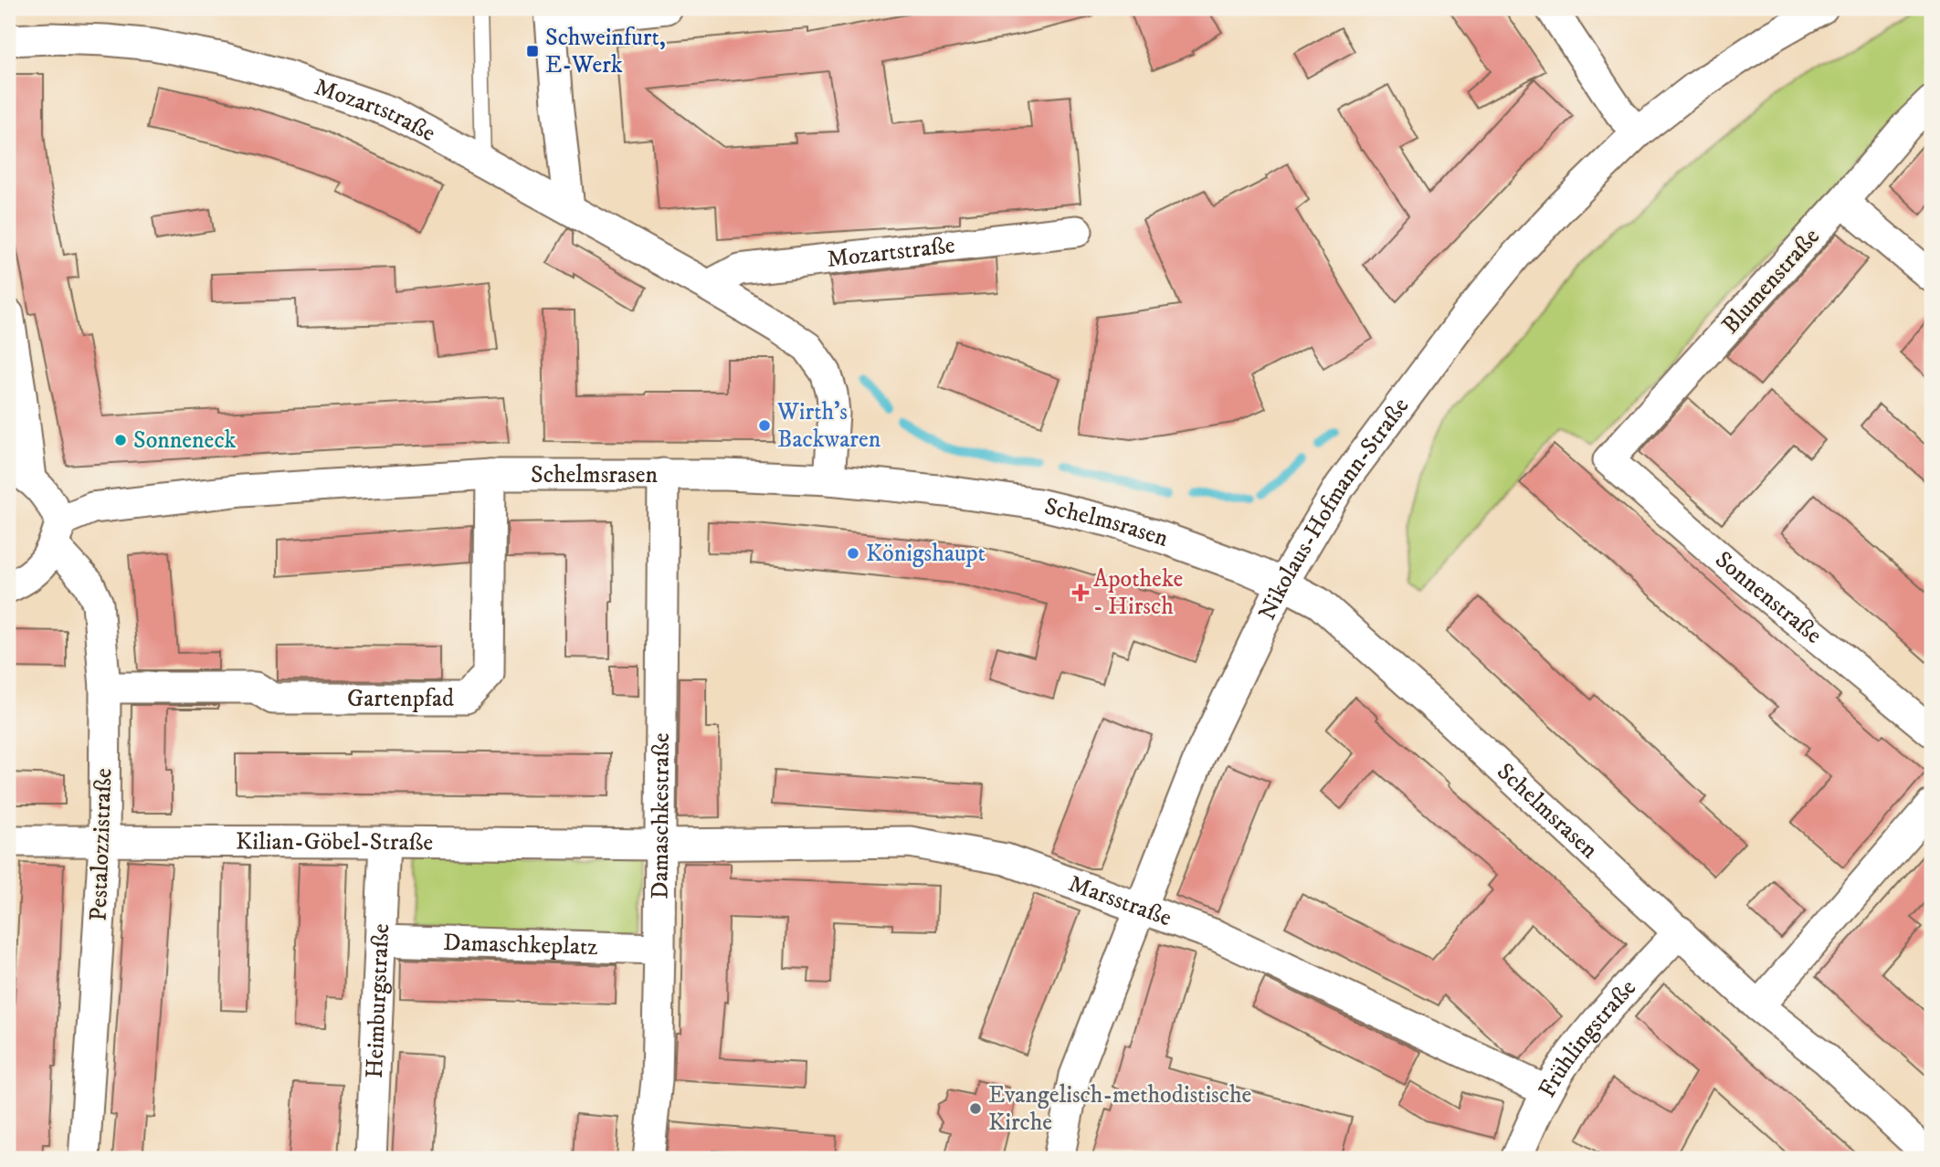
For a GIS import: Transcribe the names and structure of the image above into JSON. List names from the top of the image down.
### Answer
{
  "streets": {
    "street": [
      "Mozartstraße",
      "Blumenstraße",
      "Schelmsrasen",
      "Nikolaus-Hofmann-Straße",
      "Sonnenstraße",
      "Gartenpfad",
      "Damaschkestraße",
      "Kilian-Göbel-Straße",
      "Pestalozzistraße",
      "Marsstraße",
      "Damaschkeplatz",
      "Heimburgstraße",
      "Frühlingstraße"
    ]
  },
  "crossings": [
    ["Mozartstraße", "Schelmsrasen"],
    ["Blumenstraße", "Sonnenstraße"],
    ["Schelmsrasen", "Nikolaus-Hofmann-Straße"],
    ["Schelmsrasen", "Gartenpfad"],
    ["Schelmsrasen", "Damaschkestraße"],
    ["Schelmsrasen", "Pestalozzistraße"],
    ["Schelmsrasen", "Frühlingstraße"],
    ["Nikolaus-Hofmann-Straße", "Marsstraße"],
    ["Gartenpfad", "Pestalozzistraße"],
    ["Damaschkestraße", "Kilian-Göbel-Straße"],
    ["Damaschkestraße", "Marsstraße"],
    ["Damaschkestraße", "Damaschkeplatz"],
    ["Kilian-Göbel-Straße", "Pestalozzistraße"],
    ["Kilian-Göbel-Straße", "Marsstraße"],
    ["Kilian-Göbel-Straße", "Heimburgstraße"],
    ["Marsstraße", "Frühlingstraße"],
    ["Damaschkeplatz", "Heimburgstraße"]
  ],
  "places": {
    "transit": ["Schweinfurt, E-Werk"],
    "other": [
      "Wirth's Backwaren",
      "Sonneneck",
      "Königshaupt",
      "Evangelisch-methodistische Kirche"
    ],
    "health": ["Apotheke - Hirsch"]
  }
}
